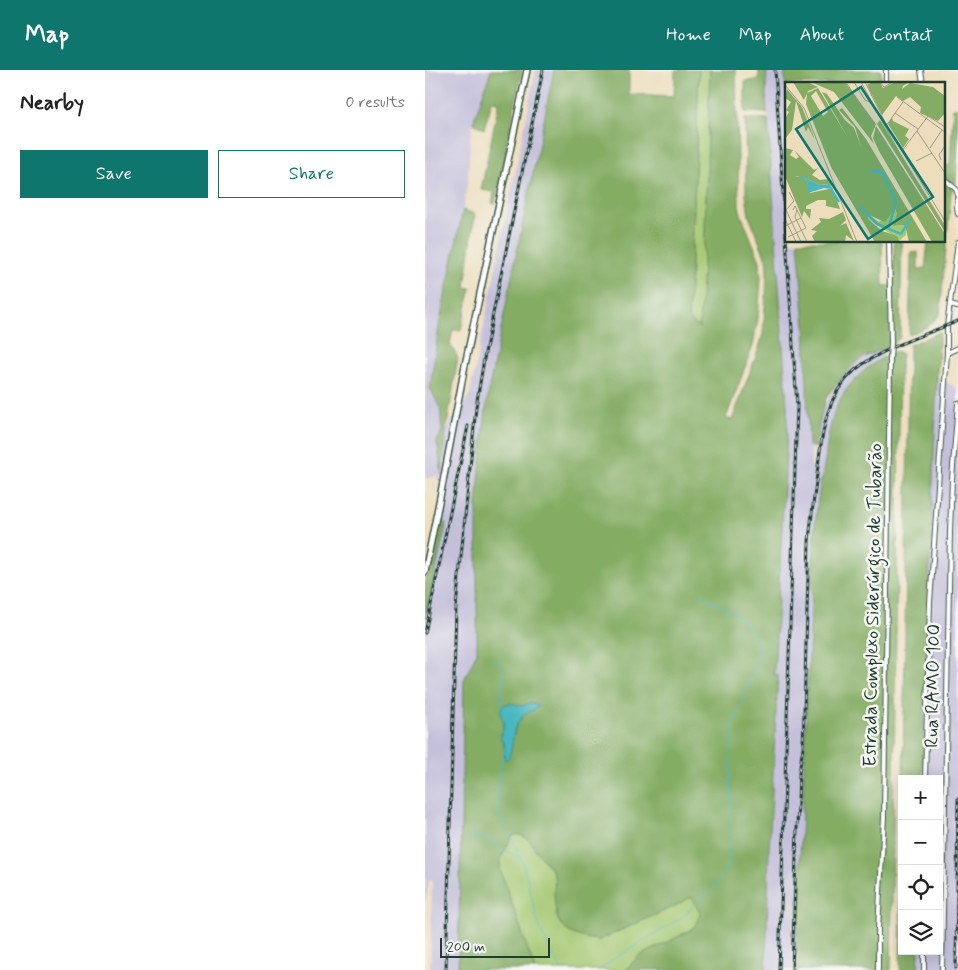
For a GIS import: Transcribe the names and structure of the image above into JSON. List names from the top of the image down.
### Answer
{
  "streets": {
    "street": ["Estrada Complexo Siderúrgico de Tubarão", "Rua RAMO 100"]
  },
  "scale_bar": "200 m",
  "page": {
    "header": "Map",
    "nav": [
      "Home",
      "Map",
      "About",
      "Contact"
    ],
    "heading": ["Nearby", "0 results"],
    "buttons": ["Save", "Share"],
    "map_buttons": ["+", "−"],
    "scale": "200 m"
  }
}
